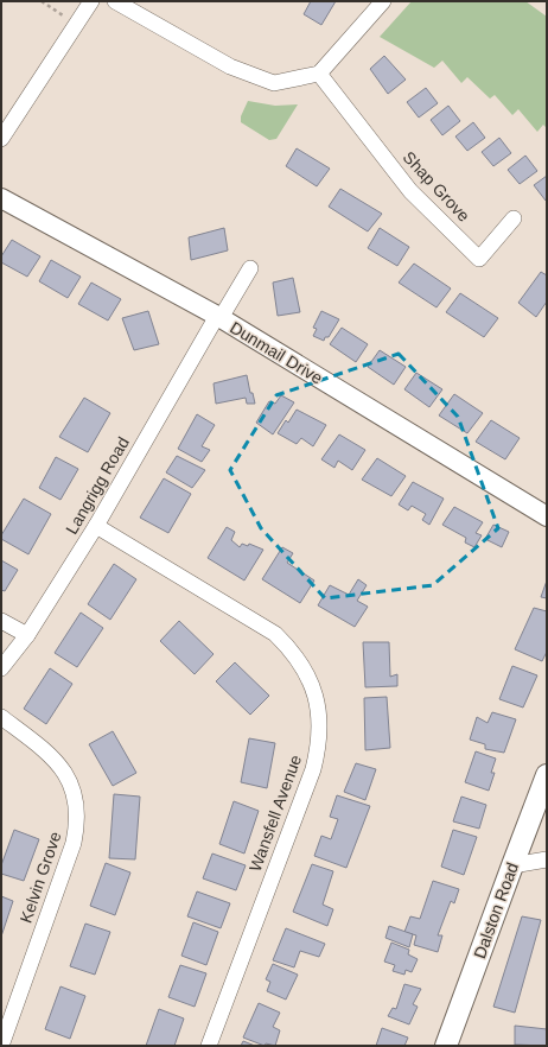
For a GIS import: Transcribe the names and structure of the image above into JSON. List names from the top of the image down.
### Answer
{
  "streets": {
    "main road": ["Dalston Road"],
    "street": [
      "Shap Grove",
      "Dunmail Drive",
      "Langrigg Road",
      "Wansfell Avenue",
      "Kelvin Grove"
    ]
  },
  "crossings": [
    ["Dunmail Drive", "Langrigg Road"],
    ["Langrigg Road", "Wansfell Avenue"]
  ]
}
